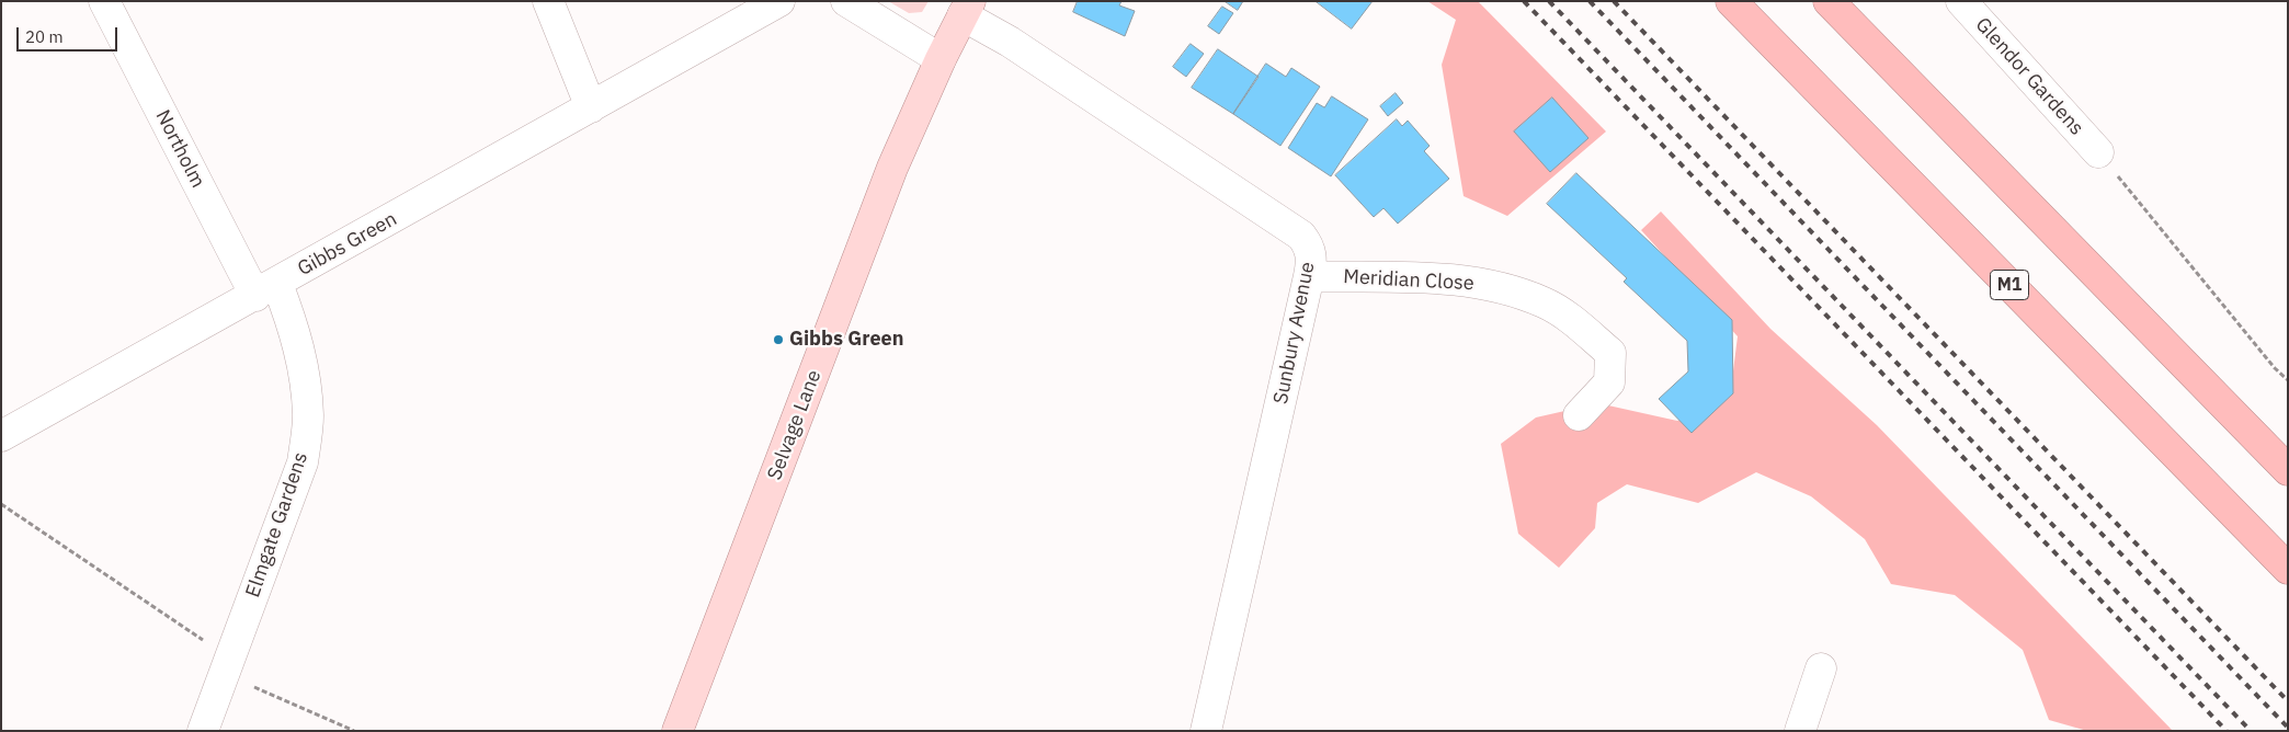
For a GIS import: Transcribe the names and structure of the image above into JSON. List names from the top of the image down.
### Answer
{
  "streets": {
    "highway": ["M1"],
    "main road": ["Selvage Lane"],
    "street": [
      "Glendor Gardens",
      "Northolm",
      "Gibbs Green",
      "Meridian Close",
      "Sunbury Avenue",
      "Elmgate Gardens"
    ]
  },
  "crossings": [
    ["Northolm", "Gibbs Green"],
    ["Northolm", "Elmgate Gardens"],
    ["Gibbs Green", "Elmgate Gardens"],
    ["Meridian Close", "Sunbury Avenue"],
    ["Sunbury Avenue", "Selvage Lane"]
  ],
  "places": ["Gibbs Green"],
  "scale_bar": "20 m"
}
